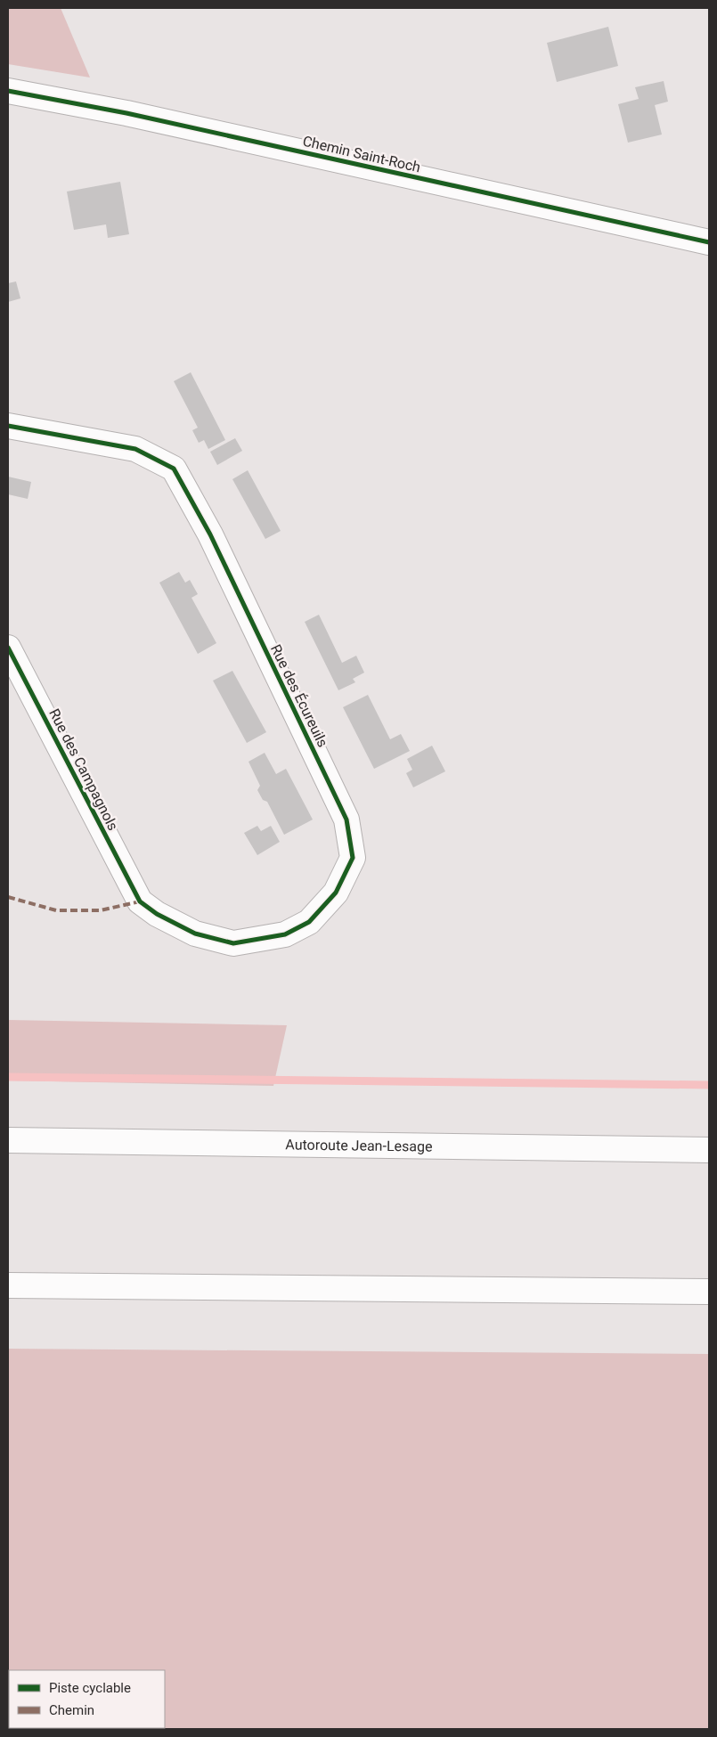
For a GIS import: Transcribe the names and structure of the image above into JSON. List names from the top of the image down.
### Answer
{
  "streets": {
    "main road": [
      "Chemin Saint-Roch",
      "Rue des Écureuils",
      "Rue des Campagnols",
      "Autoroute Jean-Lesage"
    ]
  },
  "crossings": [
    ["Rue des Écureuils", "Rue des Campagnols"]
  ],
  "legend": ["Piste cyclable", "Chemin"]
}
